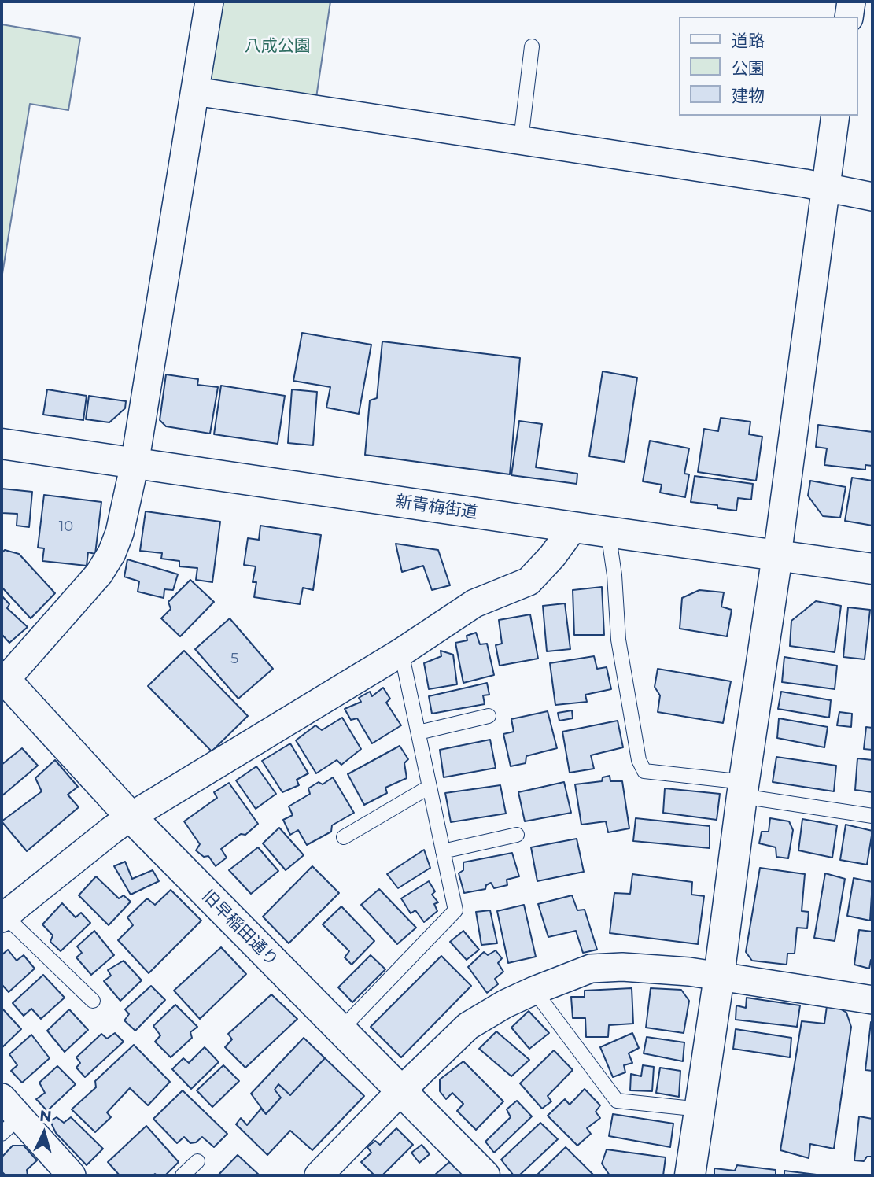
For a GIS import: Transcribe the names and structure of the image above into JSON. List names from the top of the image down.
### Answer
{
  "streets": {
    "main road": ["新青梅街道", "旧早稲田通り"]
  },
  "parks": ["八成公園"],
  "house_numbers": ["10", "5"],
  "legend": ["道路", "公園", "建物"],
  "north": "top"
}
